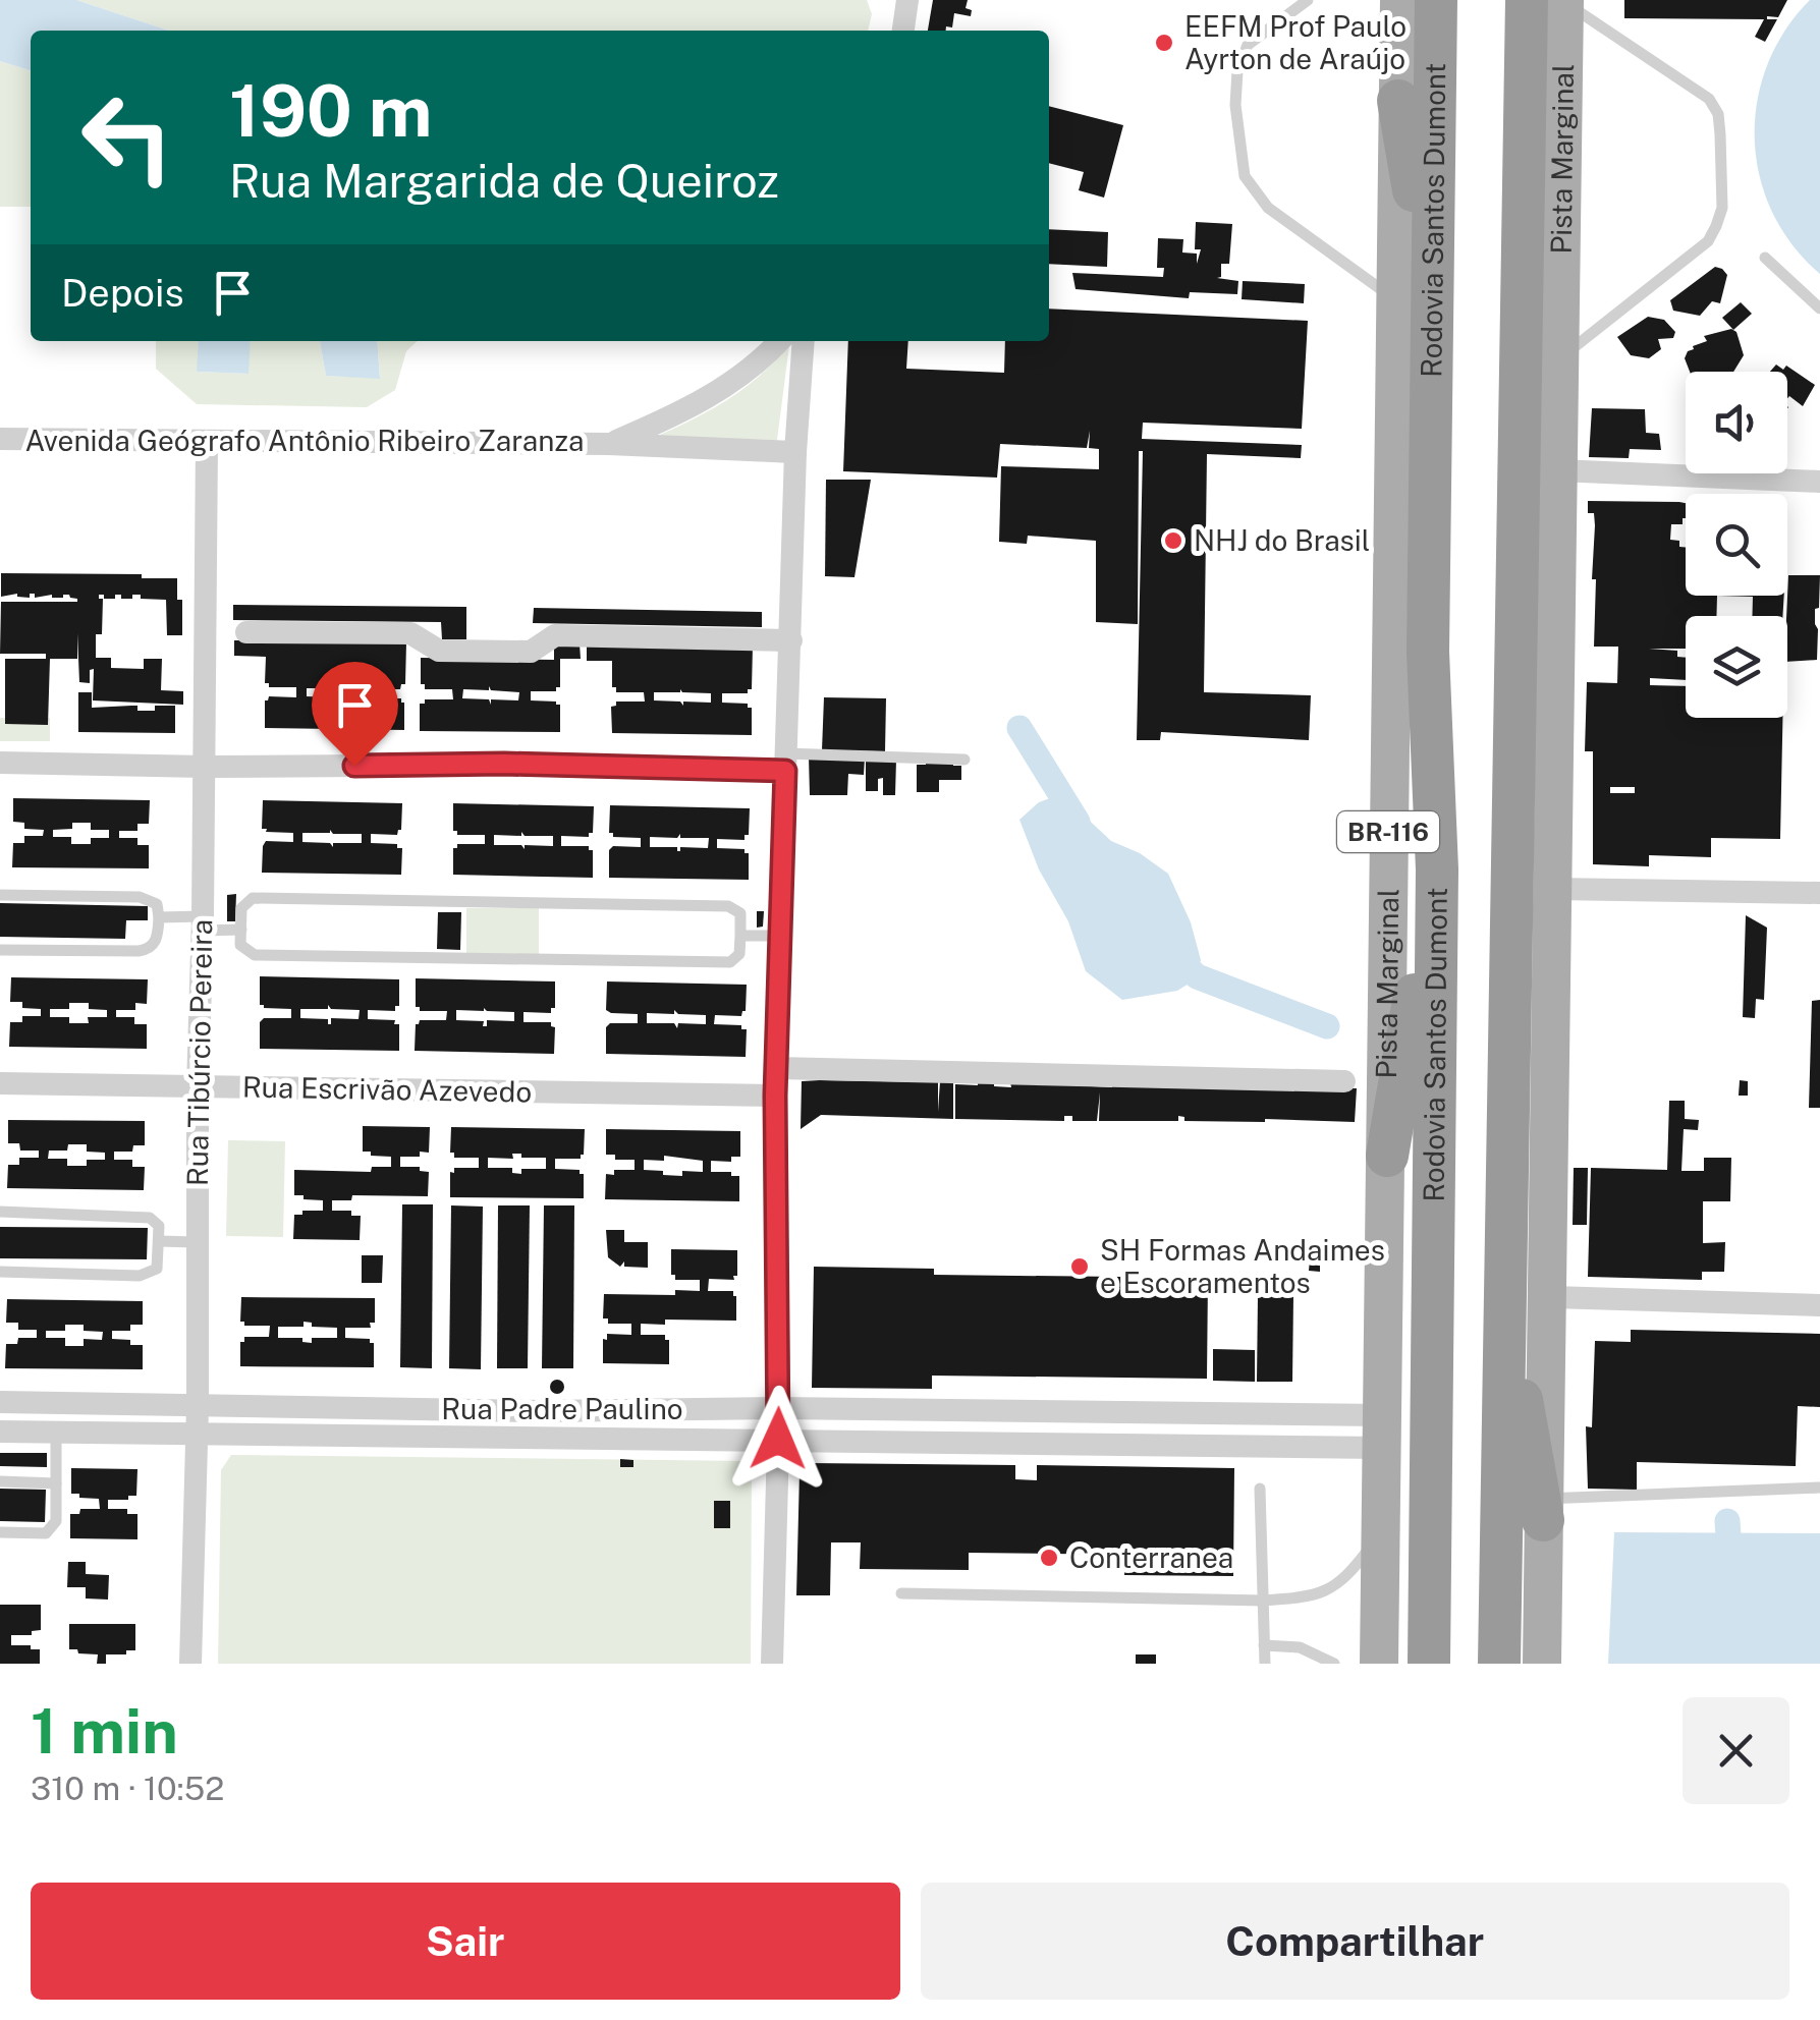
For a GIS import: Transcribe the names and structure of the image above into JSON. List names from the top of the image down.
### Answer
{
  "streets": {
    "highway": ["Rodovia Santos Dumont", "BR-116"],
    "main road": ["Pista Marginal"],
    "street": [
      "Avenida Geógrafo Antônio Ribeiro Zaranza",
      "Rua Tibúrcio Pereira",
      "Rua Escrivão Azevedo",
      "Rua Padre Paulino"
    ]
  },
  "crossings": [
    ["Pista Marginal", "Rodovia Santos Dumont"],
    ["Pista Marginal", "Rua Padre Paulino"],
    ["Avenida Geógrafo Antônio Ribeiro Zaranza", "Rua Tibúrcio Pereira"],
    ["Rua Tibúrcio Pereira", "Rua Escrivão Azevedo"],
    ["Rua Tibúrcio Pereira", "Rua Padre Paulino"]
  ],
  "places": [
    "EEFM Prof Paulo Ayrton de Araújo",
    "NHJ do Brasil",
    "SH Formas Andaimes e Escoramentos",
    "Conterranea"
  ],
  "page": {
    "turn": ["190 m", "Rua Margarida de Queiroz"],
    "then": "Depois",
    "heading": ["1 min", "310 m · 10:52"],
    "buttons": ["Sair", "Compartilhar"]
  }
}
